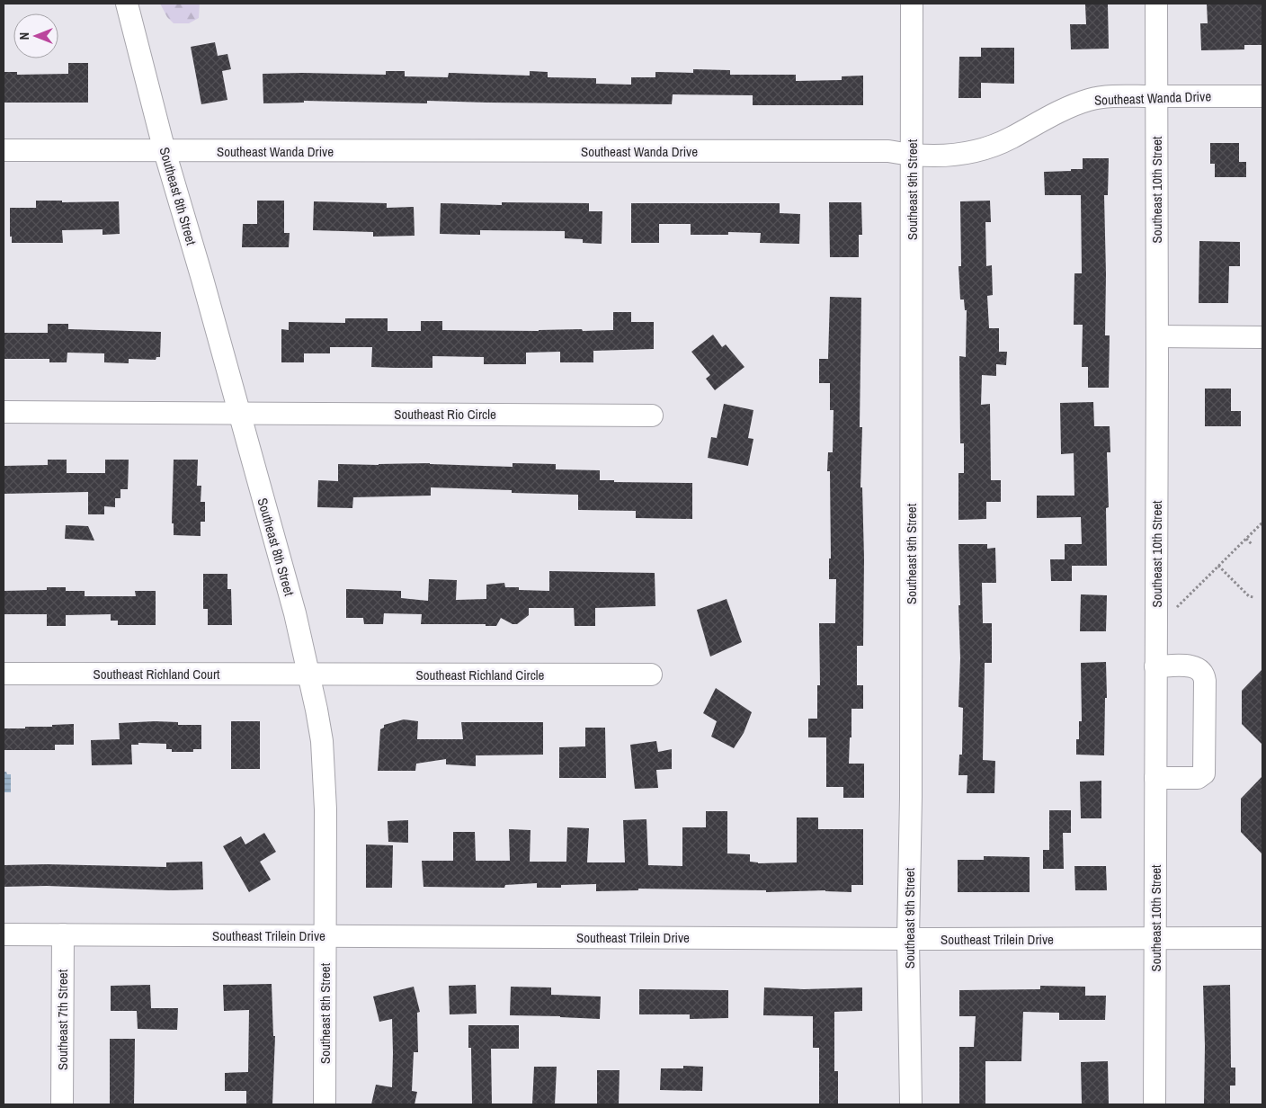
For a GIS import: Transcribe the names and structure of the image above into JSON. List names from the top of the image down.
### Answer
{
  "streets": {
    "street": [
      "Southeast Wanda Drive",
      "Southeast 9th Street",
      "Southeast 10th Street",
      "Southeast 8th Street",
      "Southeast Rio Circle",
      "Southeast Richland Court",
      "Southeast Richland Circle",
      "Southeast Trilein Drive",
      "Southeast 7th Street"
    ]
  },
  "crossings": [
    ["Southeast Wanda Drive", "Southeast 9th Street"],
    ["Southeast Wanda Drive", "Southeast 10th Street"],
    ["Southeast Wanda Drive", "Southeast 8th Street"],
    ["Southeast 9th Street", "Southeast Trilein Drive"],
    ["Southeast 10th Street", "Southeast Trilein Drive"],
    ["Southeast 8th Street", "Southeast Rio Circle"],
    ["Southeast 8th Street", "Southeast Richland Court"],
    ["Southeast 8th Street", "Southeast Richland Circle"],
    ["Southeast 8th Street", "Southeast Trilein Drive"],
    ["Southeast Richland Court", "Southeast Richland Circle"],
    ["Southeast Trilein Drive", "Southeast 7th Street"]
  ],
  "north": "left"
}
